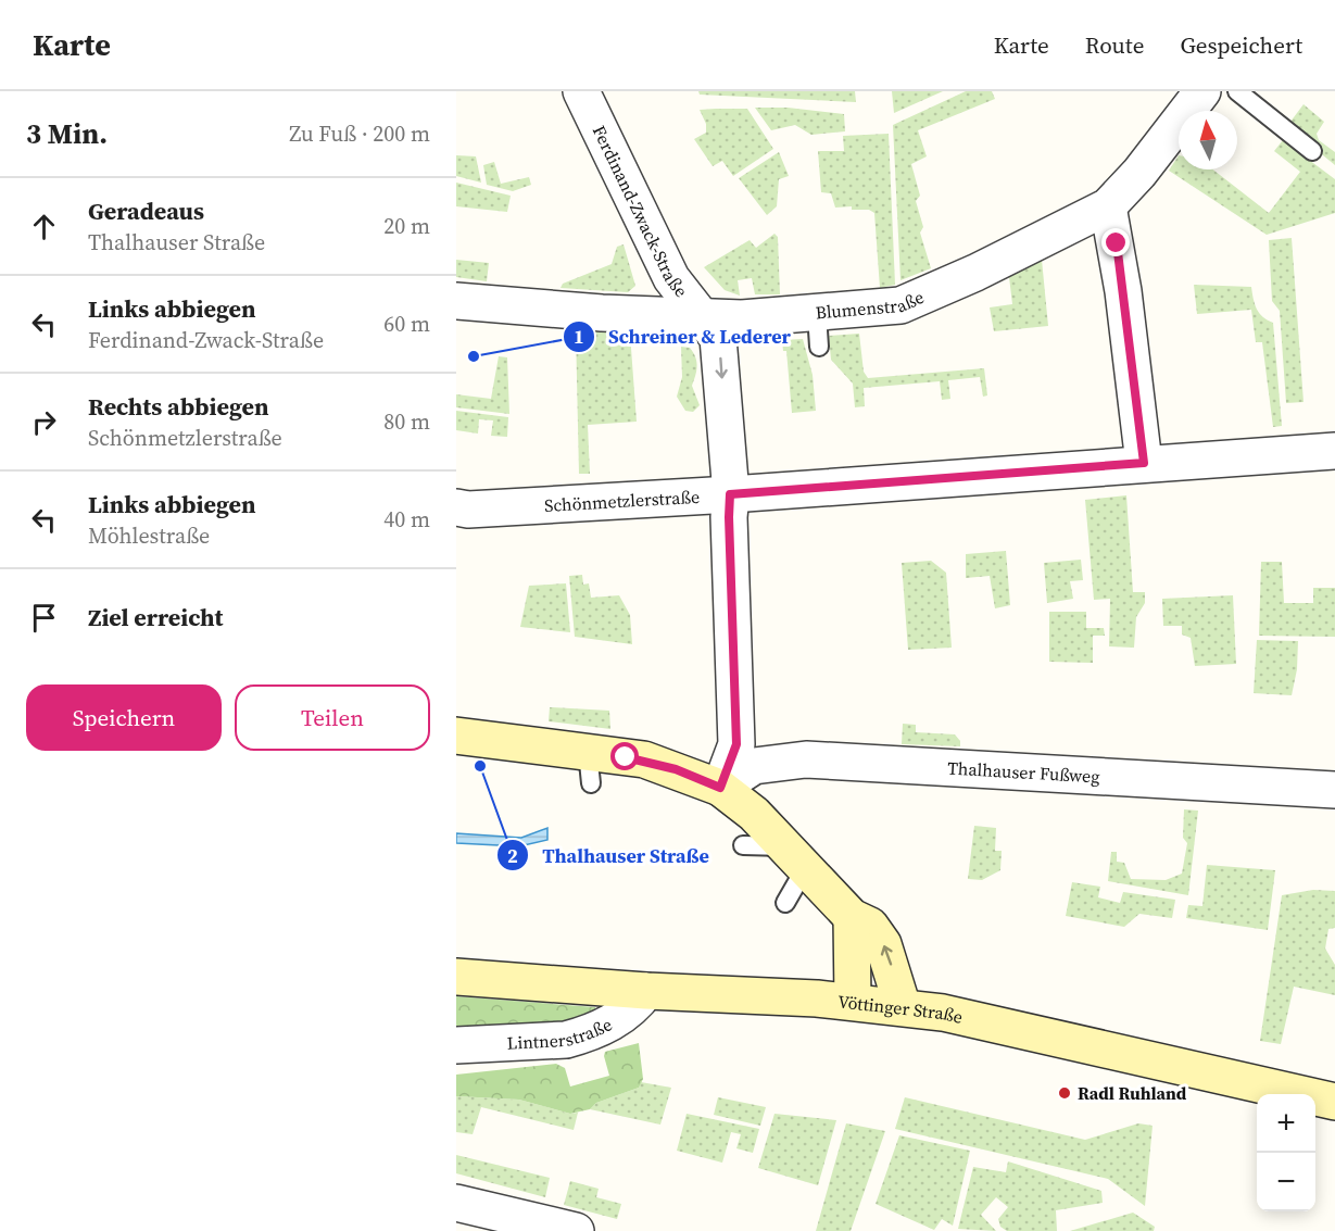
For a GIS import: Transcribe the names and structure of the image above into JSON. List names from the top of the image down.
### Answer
{
  "streets": {
    "main road": ["Vöttinger Straße"],
    "street": [
      "Ferdinand-Zwack-Straße",
      "Blumenstraße",
      "Schönmetzlerstraße",
      "Thalhauser Fußweg",
      "Lintnerstraße"
    ]
  },
  "crossings": [
    ["Ferdinand-Zwack-Straße", "Blumenstraße"],
    ["Ferdinand-Zwack-Straße", "Schönmetzlerstraße"],
    ["Ferdinand-Zwack-Straße", "Thalhauser Fußweg"],
    ["Vöttinger Straße", "Lintnerstraße"]
  ],
  "places": ["Schreiner & Lederer", "Thalhauser Straße", "Radl Ruhland"],
  "north": "top",
  "page": {
    "header": "Karte",
    "nav": ["Karte", "Route", "Gespeichert"],
    "heading": ["3 Min.", "Zu Fuß · 200 m"],
    "list": [
      ["Geradeaus", "Thalhauser Straße", "20 m"],
      ["Links abbiegen", "Ferdinand-Zwack-Straße", "60 m"],
      ["Rechts abbiegen", "Schönmetzlerstraße", "80 m"],
      ["Links abbiegen", "Möhlestraße", "40 m"],
      "Ziel erreicht"
    ],
    "buttons": ["Speichern", "Teilen"],
    "map_buttons": ["+", "−"]
  }
}
